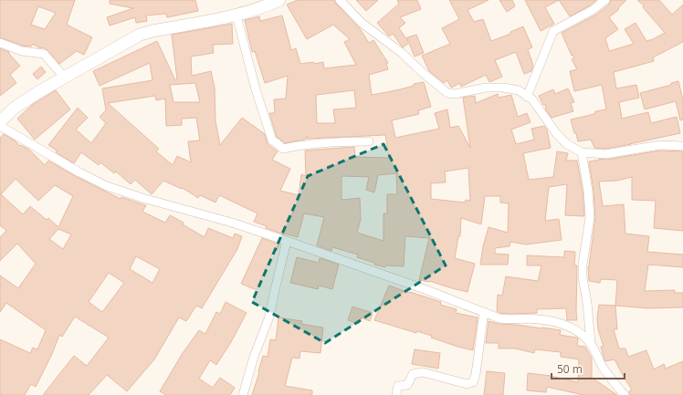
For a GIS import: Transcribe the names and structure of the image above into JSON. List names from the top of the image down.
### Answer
{
  "scale_bar": "50 m"
}
